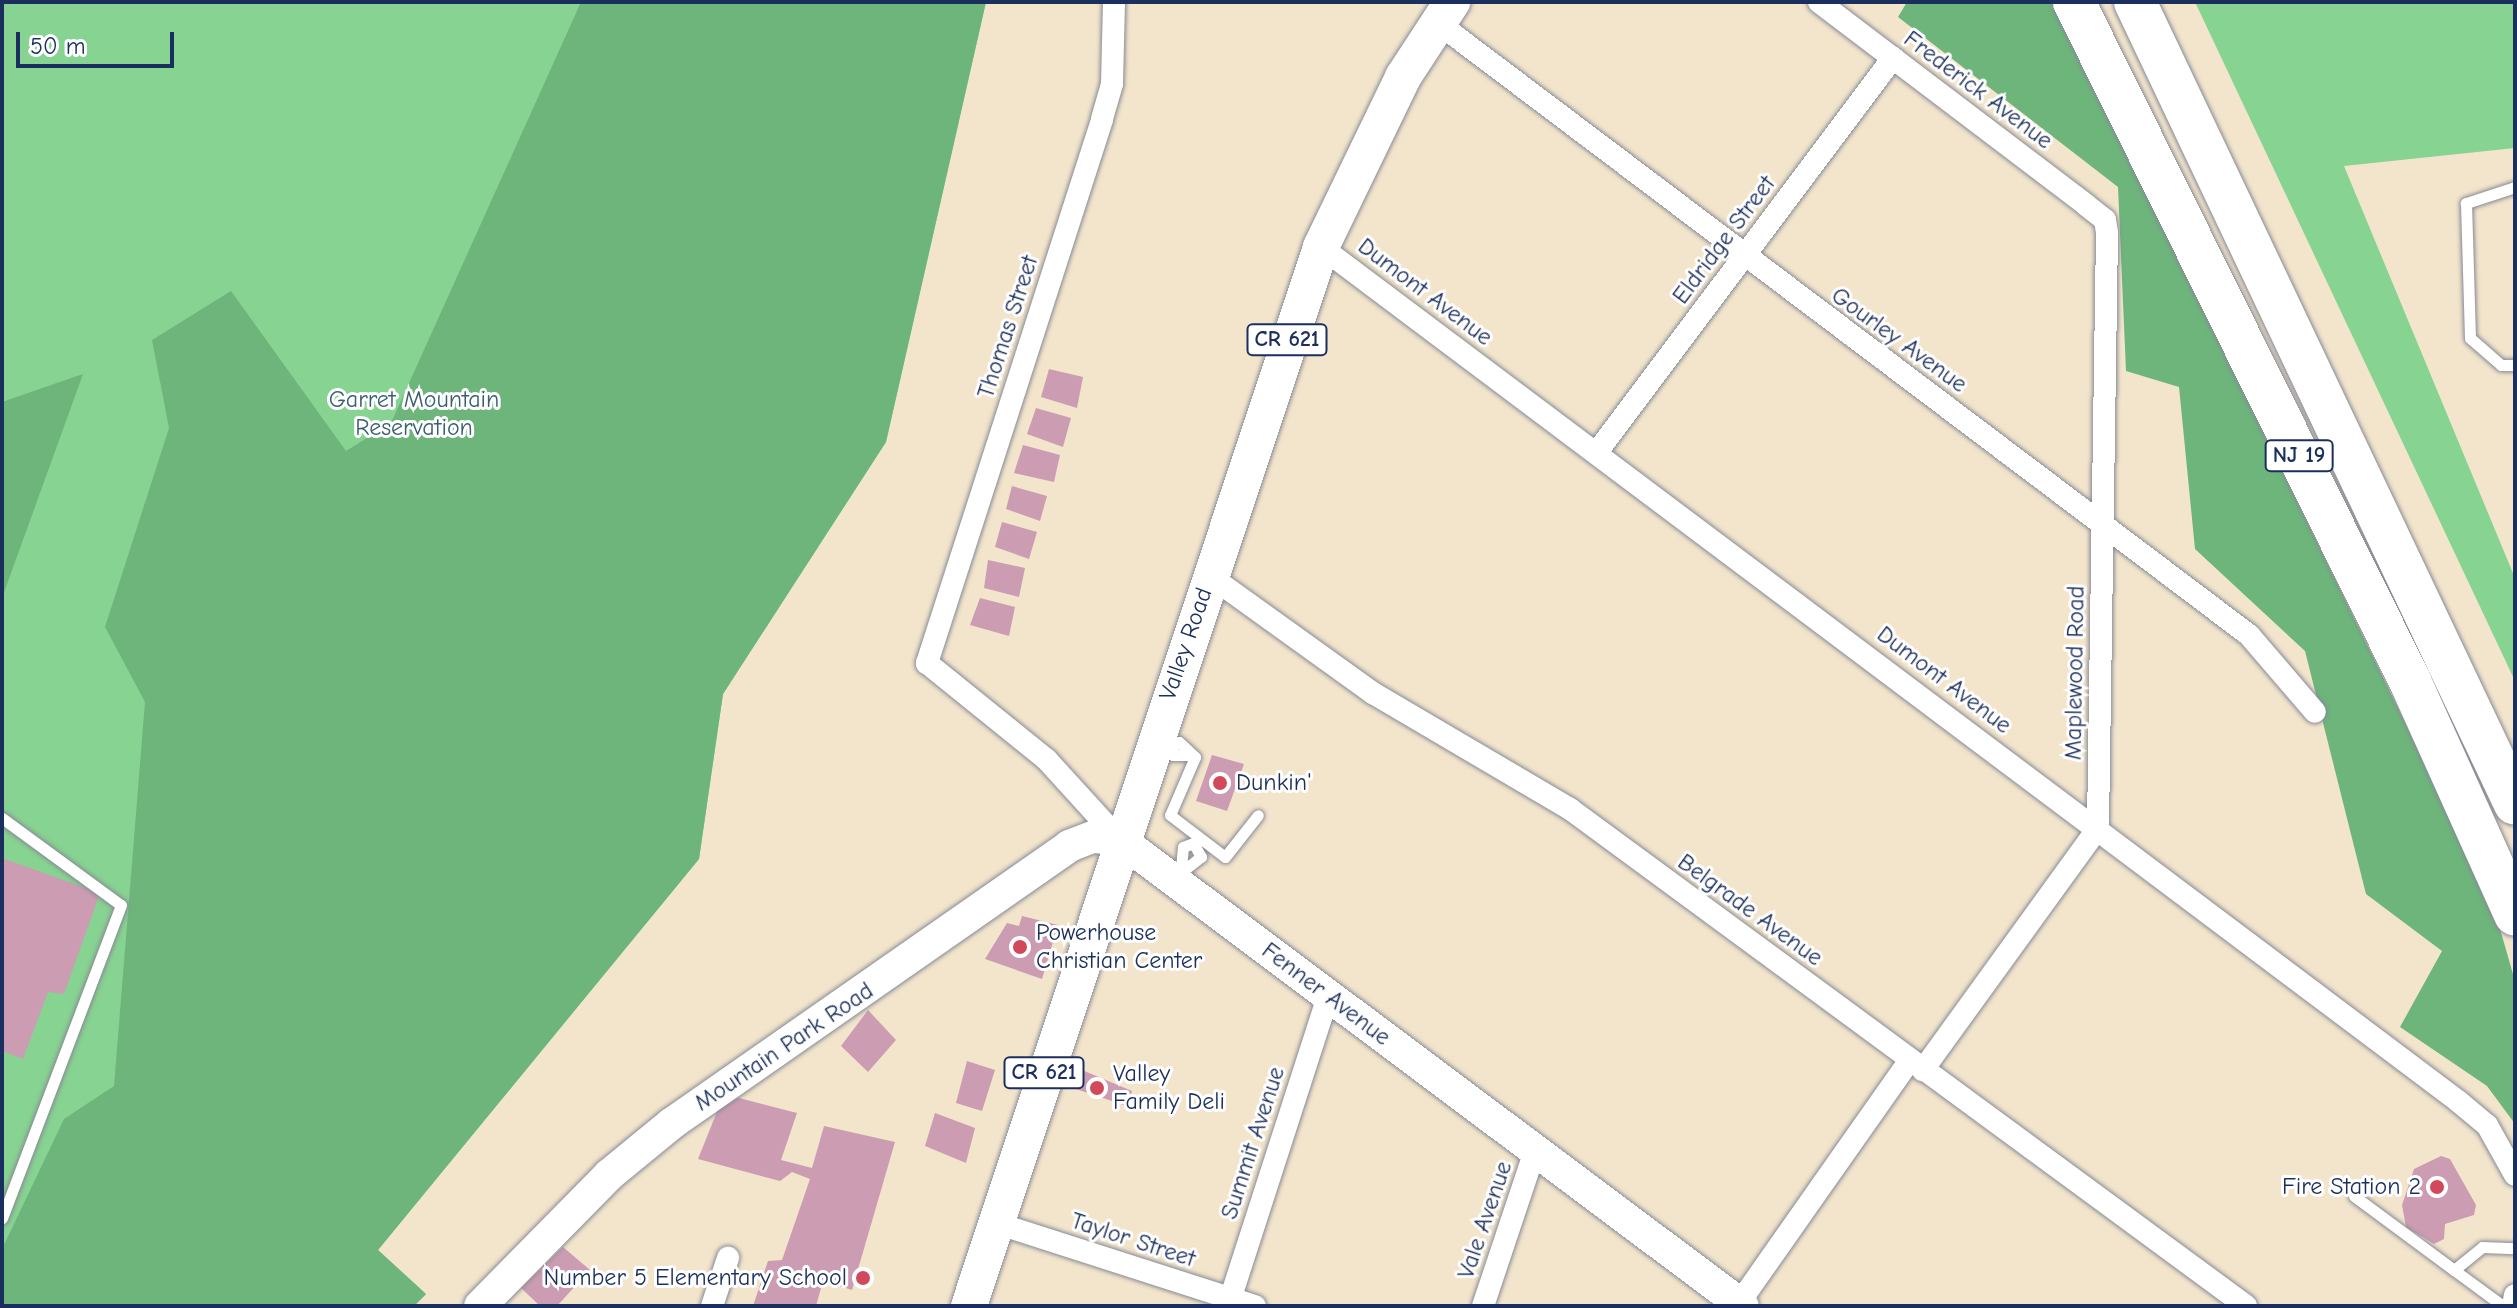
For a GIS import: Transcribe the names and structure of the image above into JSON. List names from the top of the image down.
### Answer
{
  "streets": {
    "highway": ["NJ 19"],
    "main road": ["CR 621", "Valley Road"],
    "street": [
      "Frederick Avenue",
      "Eldridge Street",
      "Dumont Avenue",
      "Thomas Street",
      "Gourley Avenue",
      "Maplewood Road",
      "Belgrade Avenue",
      "Fenner Avenue",
      "Mountain Park Road",
      "Summit Avenue",
      "Vale Avenue",
      "Taylor Street"
    ]
  },
  "crossings": [
    ["Frederick Avenue", "Eldridge Street"],
    ["Frederick Avenue", "Maplewood Road"],
    ["Eldridge Street", "Dumont Avenue"],
    ["Eldridge Street", "Gourley Avenue"],
    ["Dumont Avenue", "Valley Road"],
    ["Dumont Avenue", "Maplewood Road"],
    ["Thomas Street", "Fenner Avenue"],
    ["Gourley Avenue", "Valley Road"],
    ["Gourley Avenue", "Maplewood Road"],
    ["Valley Road", "Belgrade Avenue"],
    ["Valley Road", "Fenner Avenue"],
    ["Valley Road", "Mountain Park Road"],
    ["Valley Road", "Taylor Street"],
    ["Fenner Avenue", "Mountain Park Road"],
    ["Fenner Avenue", "Summit Avenue"],
    ["Fenner Avenue", "Vale Avenue"],
    ["Summit Avenue", "Taylor Street"]
  ],
  "parks": ["Garret Mountain Reservation"],
  "places": [
    "Dunkin'",
    "Powerhouse Christian Center",
    "Valley Family Deli",
    "Fire Station 2",
    "Number 5 Elementary School"
  ],
  "scale_bar": "50 m"
}
